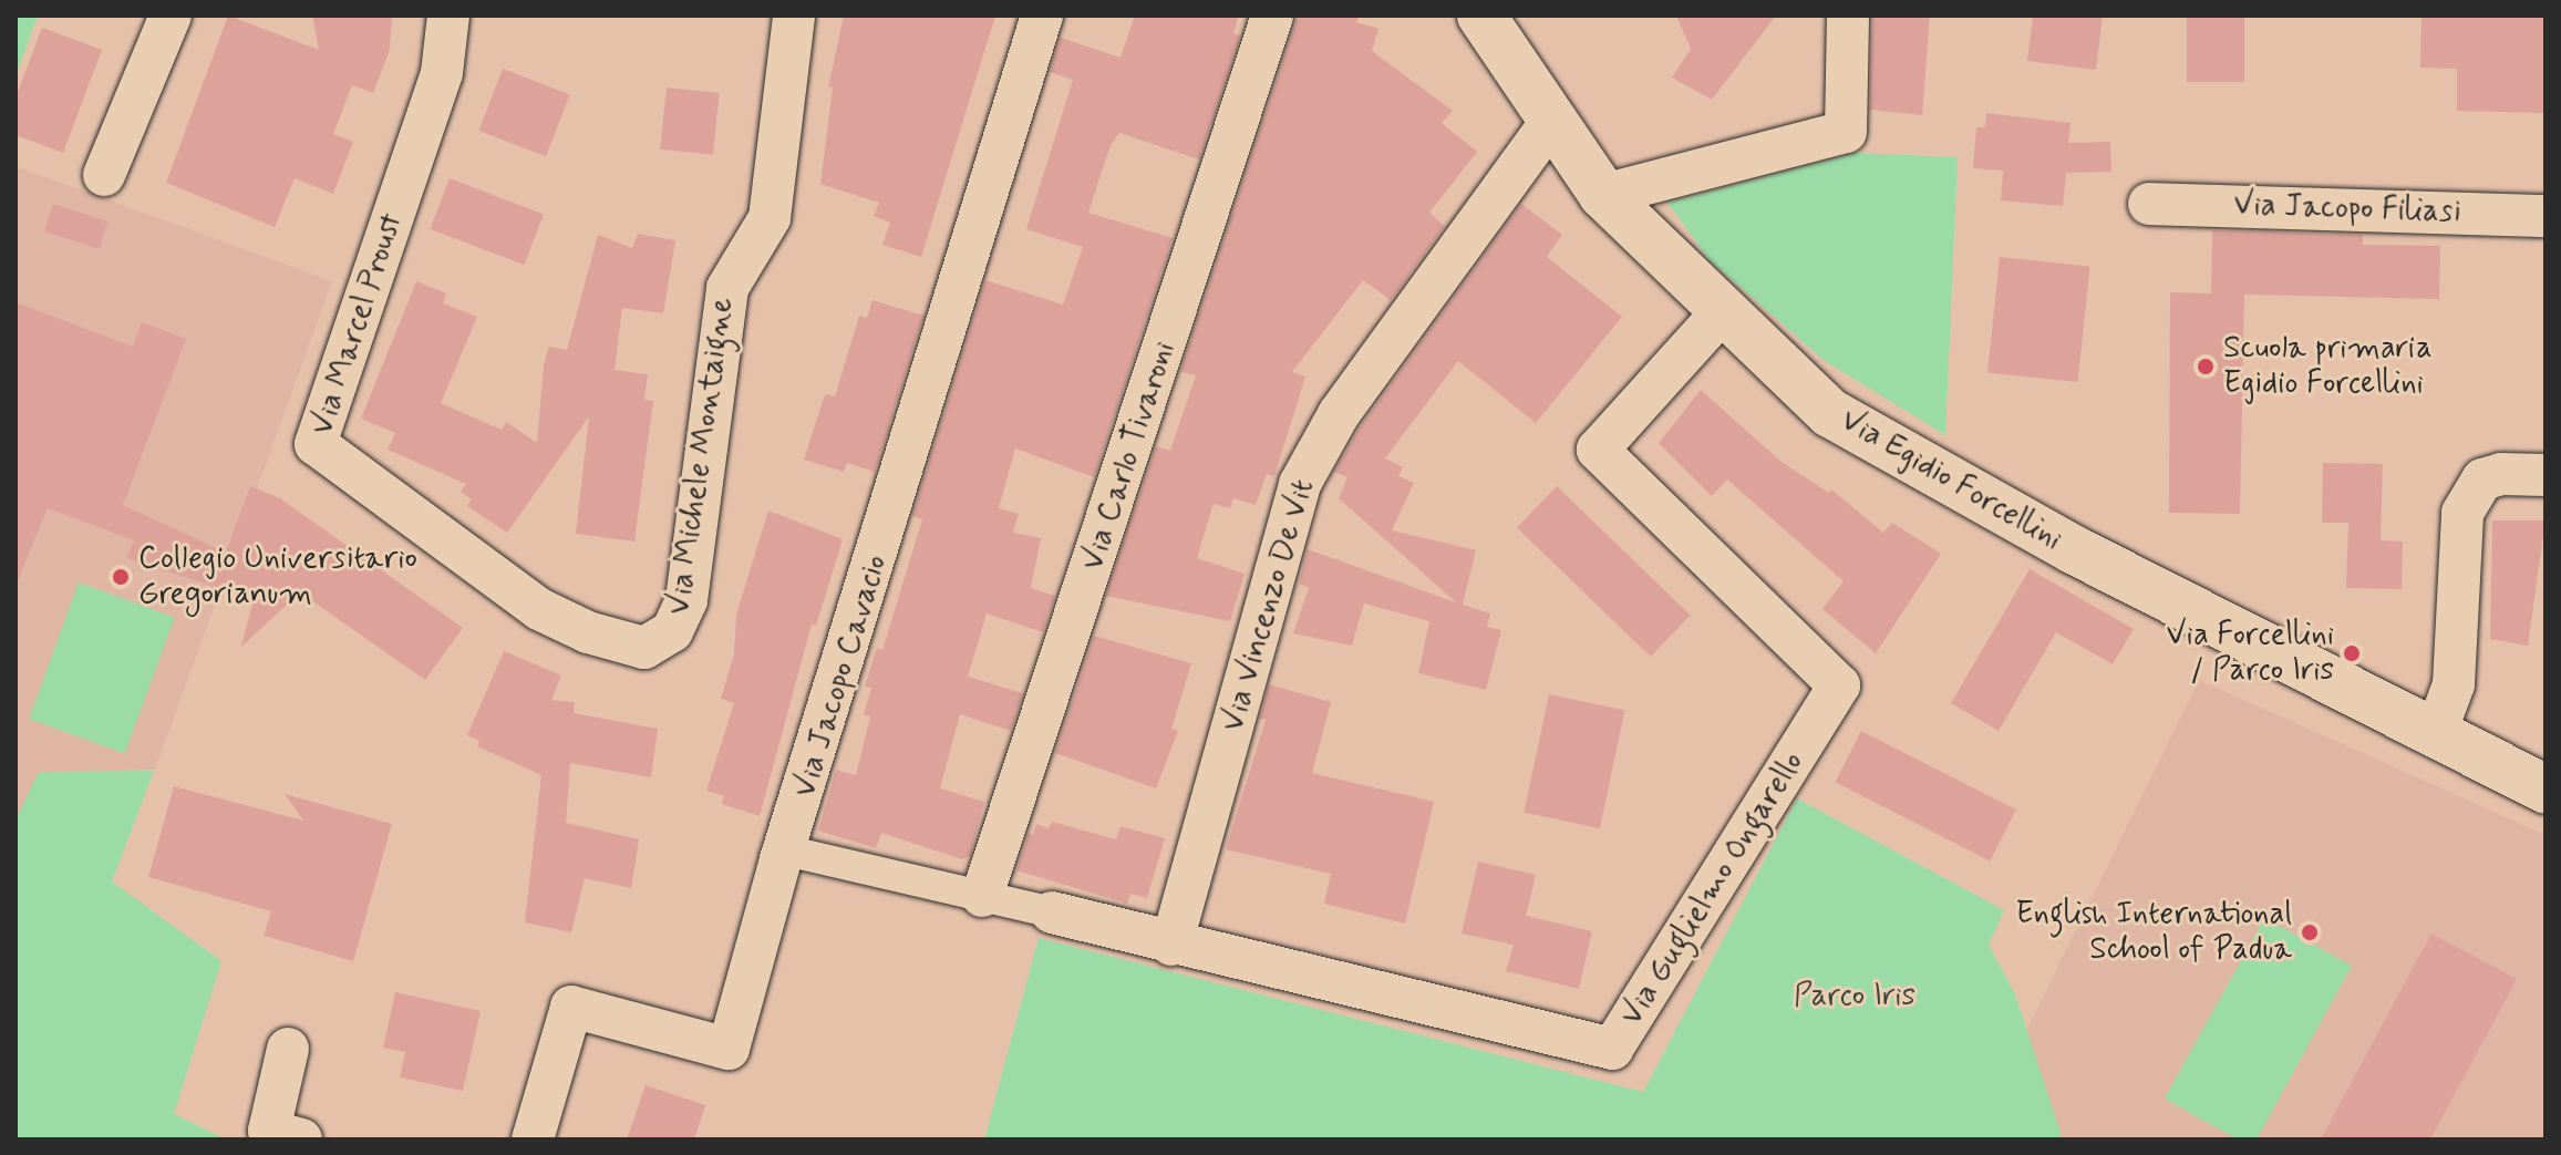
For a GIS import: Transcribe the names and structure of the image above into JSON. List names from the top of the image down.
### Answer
{
  "streets": {
    "street": [
      "Via Jacopo Filiasi",
      "Via Marcel Proust",
      "Via Michele Montaigne",
      "Via Carlo Tivaroni",
      "Via Egidio Forcellini",
      "Via Vincenzo De Vit",
      "Via Jacopo Cavacio",
      "Via Guglielmo Ongarello"
    ]
  },
  "crossings": [
    ["Via Marcel Proust", "Via Michele Montaigne"],
    ["Via Egidio Forcellini", "Via Vincenzo De Vit"],
    ["Via Egidio Forcellini", "Via Guglielmo Ongarello"],
    ["Via Vincenzo De Vit", "Via Guglielmo Ongarello"]
  ],
  "parks": ["Parco Iris"],
  "places": [
    "Scuola primaria Egidio Forcellini",
    "Collegio Universitario Gregorianum",
    "Via Forcellini / Parco Iris",
    "English International School of Padua"
  ]
}
